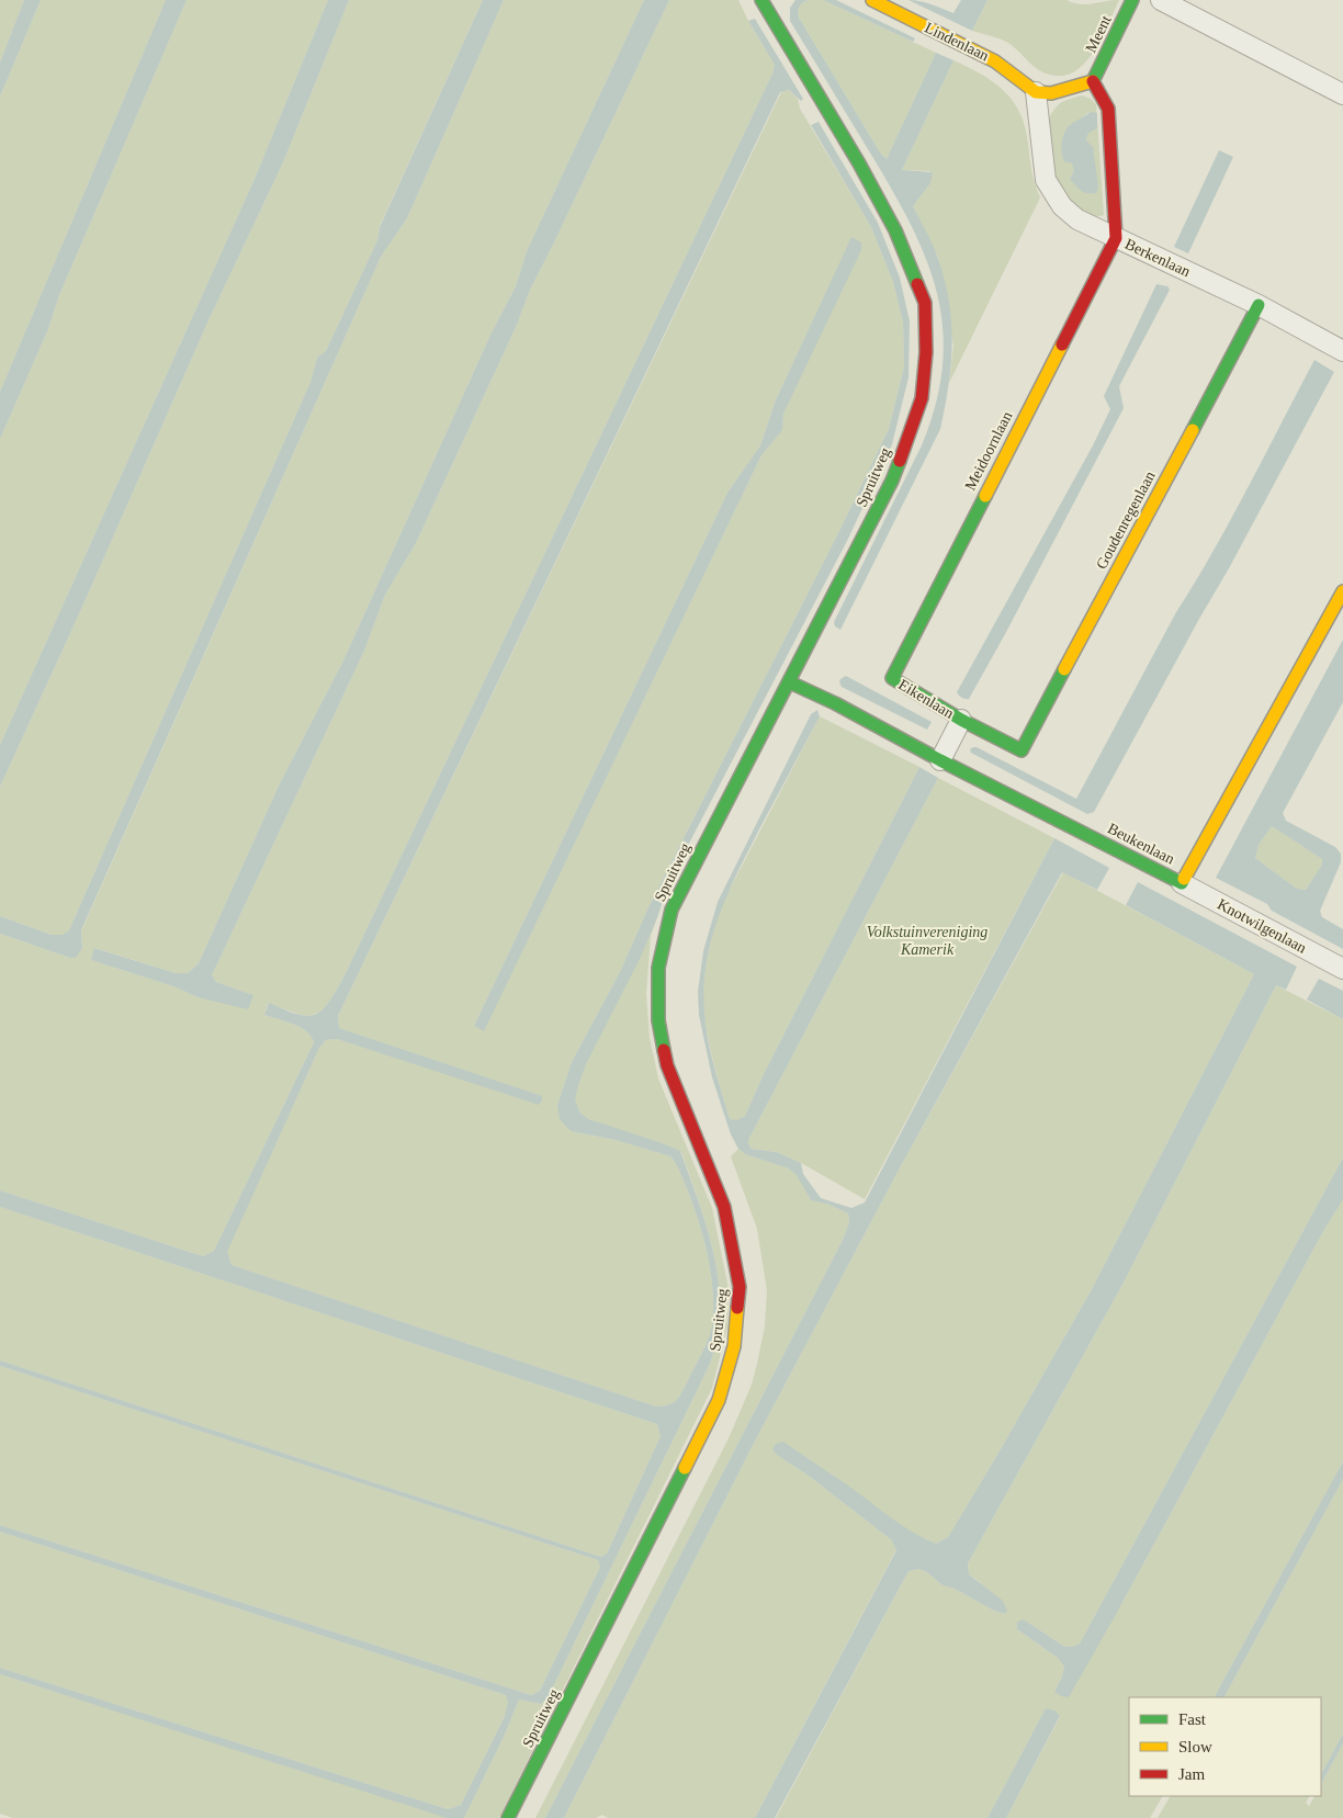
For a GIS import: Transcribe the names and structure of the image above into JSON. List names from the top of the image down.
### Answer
{
  "streets": {
    "street": [
      "Meent",
      "Lindenlaan",
      "Berkenlaan",
      "Meidoornlaan",
      "Spruitweg",
      "Goudenregenlaan",
      "Eikenlaan",
      "Beukenlaan",
      "Knotwilgenlaan"
    ]
  },
  "crossings": [
    ["Meent", "Berkenlaan"],
    ["Berkenlaan", "Meidoornlaan"],
    ["Berkenlaan", "Goudenregenlaan"],
    ["Meidoornlaan", "Eikenlaan"],
    ["Spruitweg", "Beukenlaan"],
    ["Goudenregenlaan", "Eikenlaan"],
    ["Eikenlaan", "Beukenlaan"],
    ["Beukenlaan", "Knotwilgenlaan"]
  ],
  "parks": ["Volkstuinvereniging Kamerik"],
  "legend": ["Fast", "Slow", "Jam"]
}
